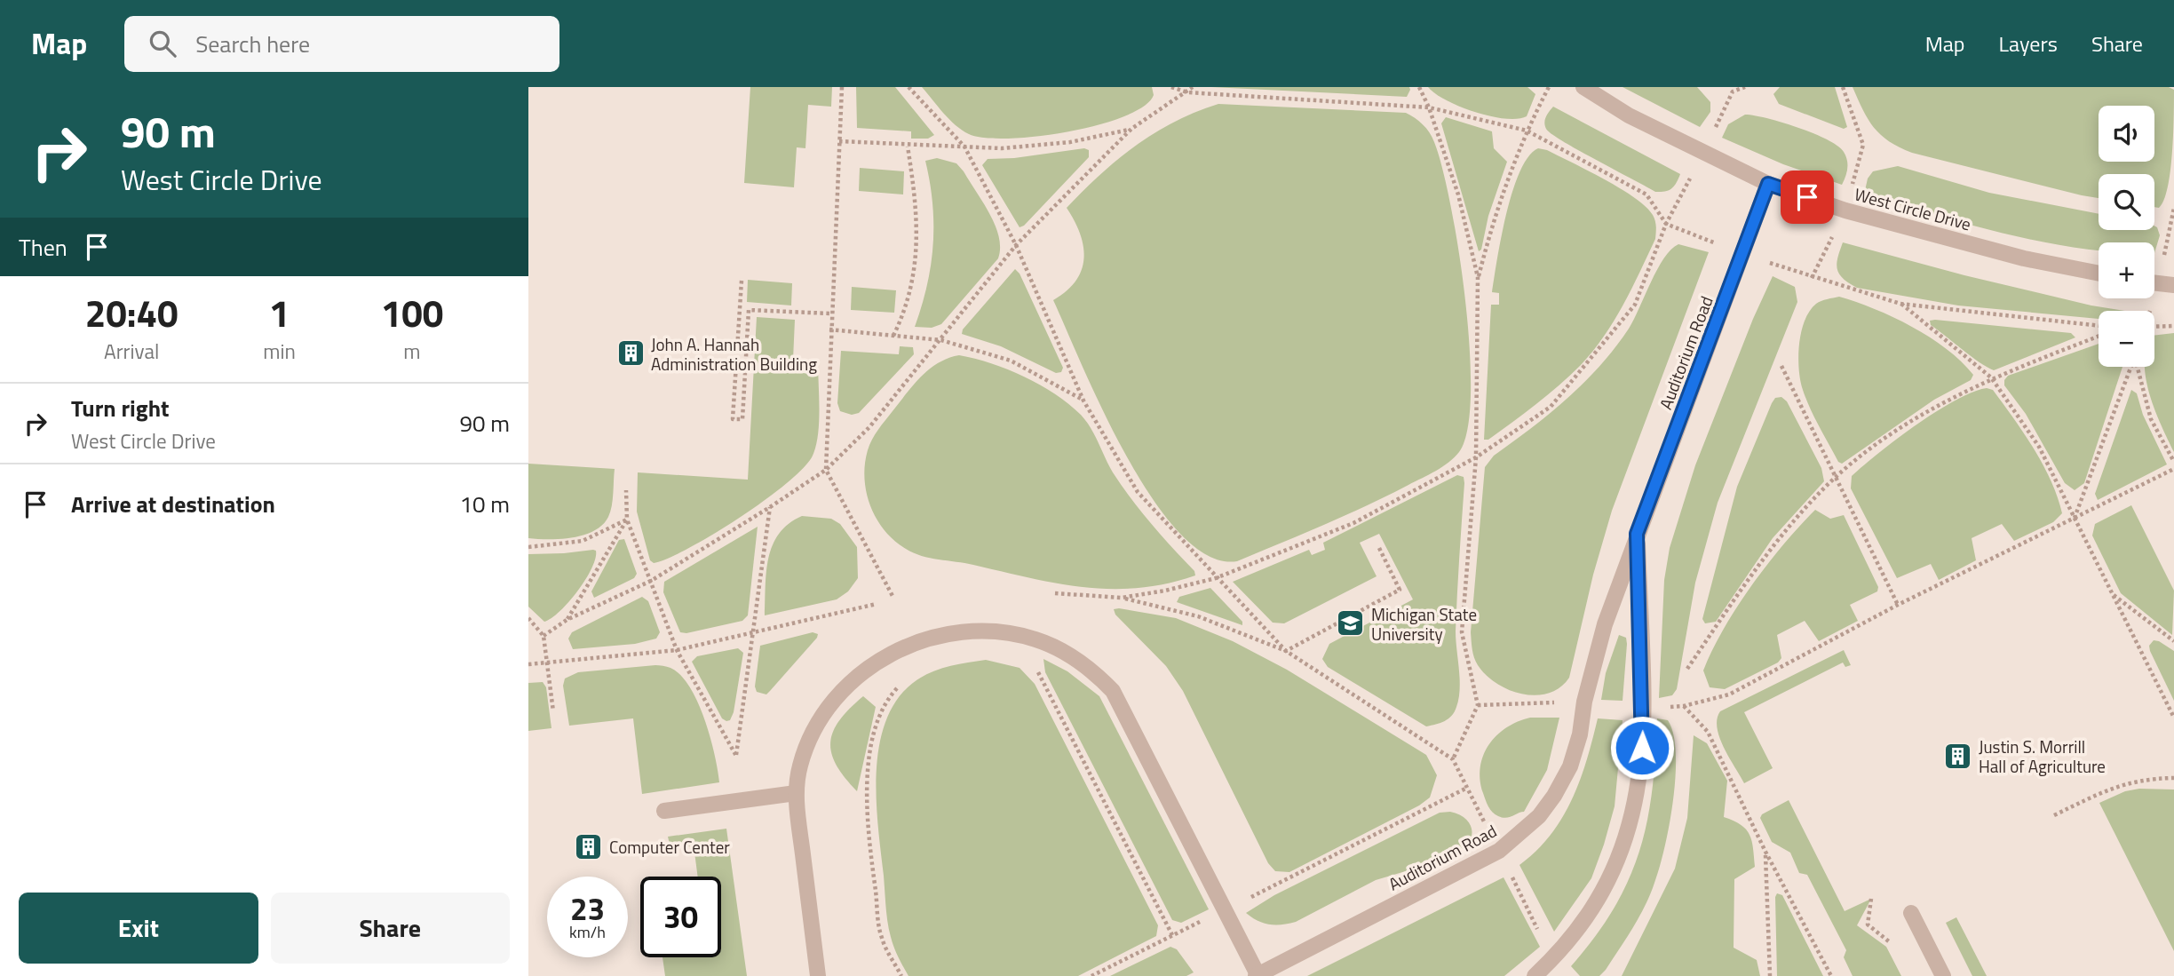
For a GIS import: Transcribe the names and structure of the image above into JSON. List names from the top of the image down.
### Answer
{
  "streets": {
    "street": ["West Circle Drive", "Auditorium Road"]
  },
  "crossings": [
    ["West Circle Drive", "Auditorium Road"]
  ],
  "places": {
    "building": ["John A. Hannah Administration Building", "Justin S. Morrill Hall of Agriculture", "Computer Center"],
    "school or university": ["Michigan State University"]
  },
  "page": {
    "header": "Map",
    "search": "Search here",
    "nav": ["Map", "Layers", "Share"],
    "turn": ["90 m", "West Circle Drive"],
    "map_buttons": ["+", "−"],
    "then": "Then",
    "eta": [
      "20:40",
      "Arrival",
      "1",
      "min",
      "100",
      "m"
    ],
    "list": [
      {
        "name": "Turn right",
        "note": "West Circle Drive",
        "value": "90 m"
      },
      {
        "name": "Arrive at destination",
        "value": "10 m"
      }
    ],
    "speed": "23 km/h",
    "limit": "30",
    "buttons": ["Exit", "Share"]
  }
}
